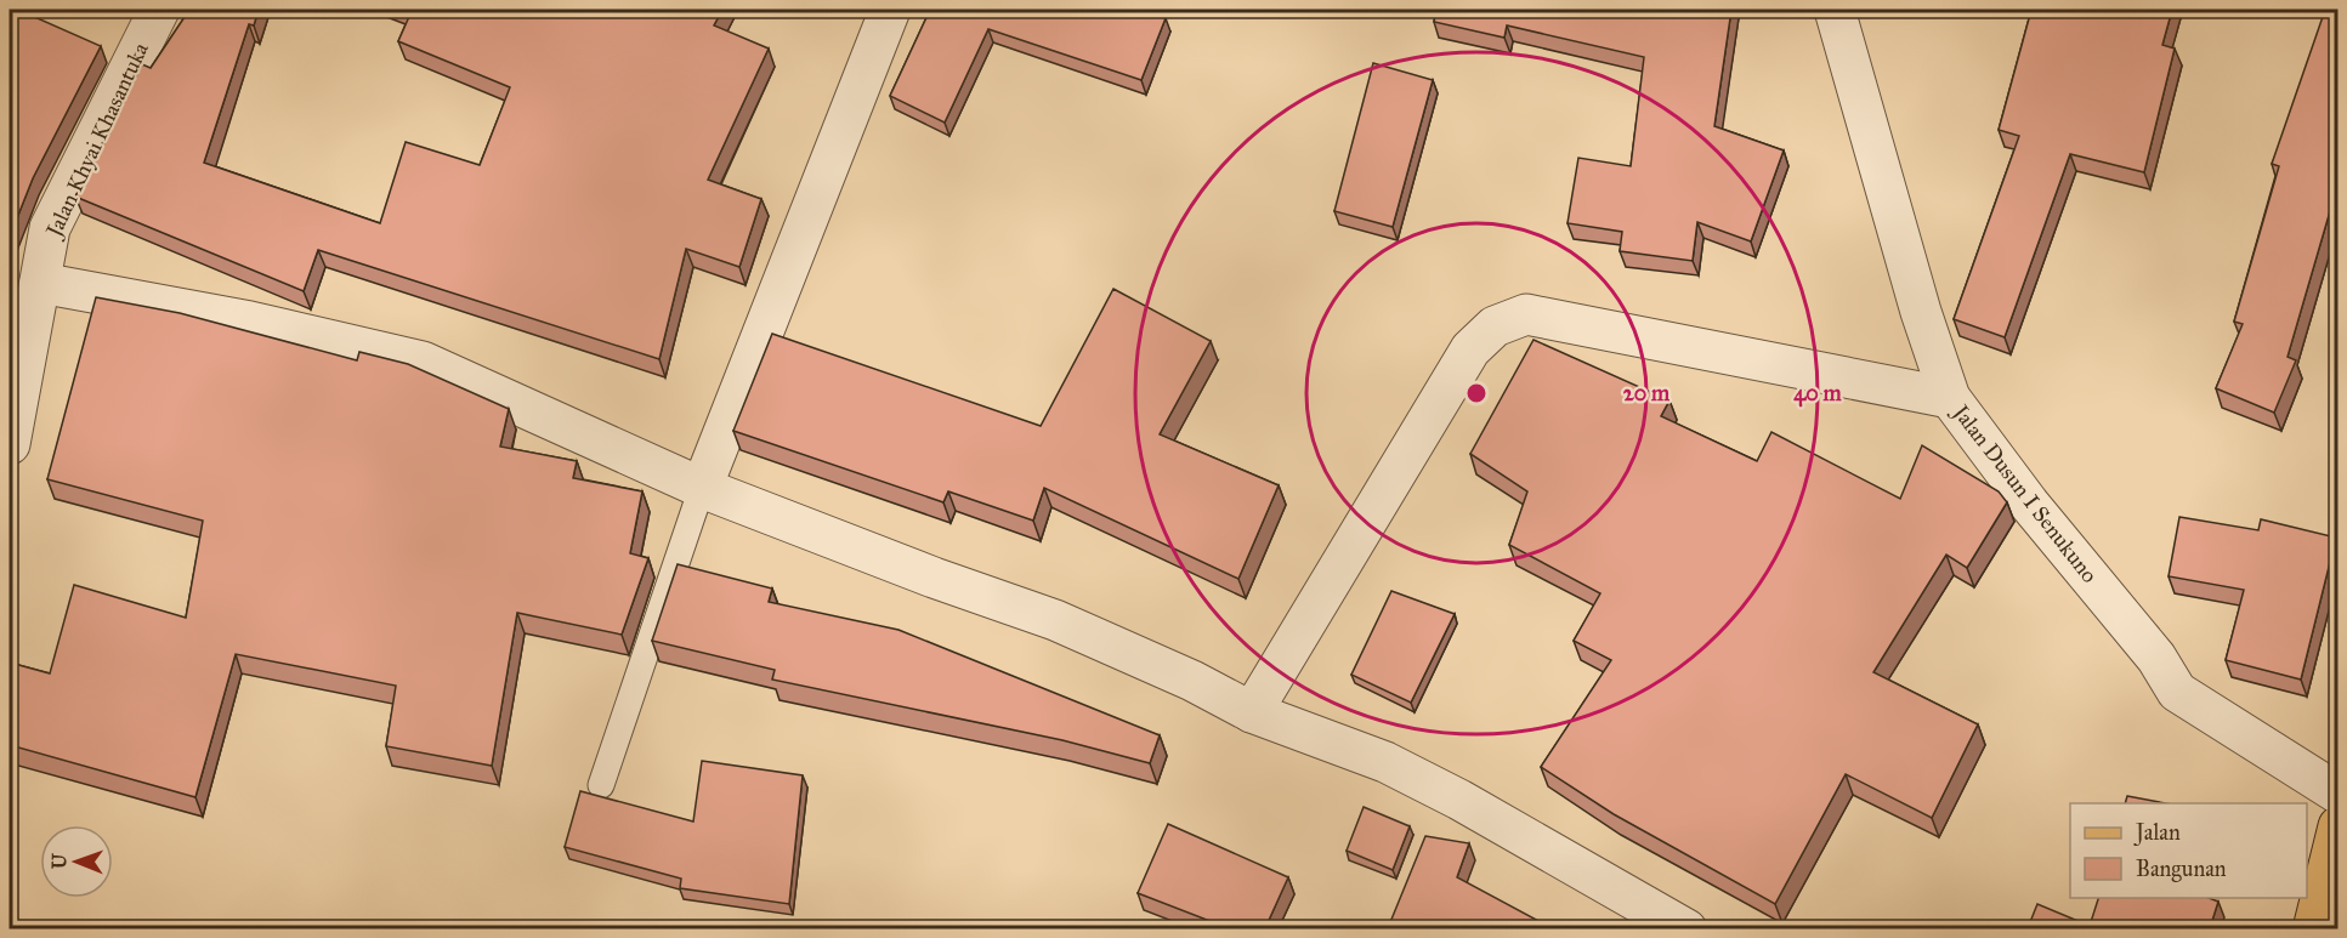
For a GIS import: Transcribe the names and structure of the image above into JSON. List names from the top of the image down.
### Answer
{
  "streets": {
    "street": ["Jalan Khyai Khasantuka", "Jalan Dusun I Senukuno"]
  },
  "legend": ["Jalan", "Bangunan"],
  "north": "left",
  "rings": ["20 m", "40 m"]
}
